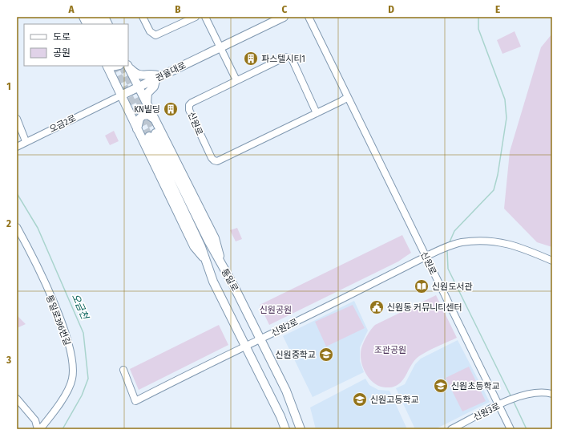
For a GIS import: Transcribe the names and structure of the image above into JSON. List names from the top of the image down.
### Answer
{
  "streets": {
    "main road": ["권율대로", "통일로"],
    "street": [
      "오금2로",
      "신원로",
      "통일로396번길",
      "신원2로",
      "신원3로"
    ]
  },
  "crossings": [
    ["권율대로", "오금2로"],
    ["신원로", "신원2로"],
    ["신원로", "신원3로"],
    ["통일로", "신원2로"]
  ],
  "water": ["오금천"],
  "parks": ["신원공원", "조관공원"],
  "places": {
    "building": ["파스텔시티1", "KN빌딩"],
    "library": ["신원도서관"],
    "public building": ["신원동 커뮤니티센터"],
    "school or university": ["신원중학교", "신원초등학교", "신원고등학교"]
  },
  "legend": ["도로", "공원"],
  "grid": {
    "columns": [
      "A",
      "B",
      "C",
      "D",
      "E"
    ],
    "rows": ["1", "2", "3"]
  }
}
